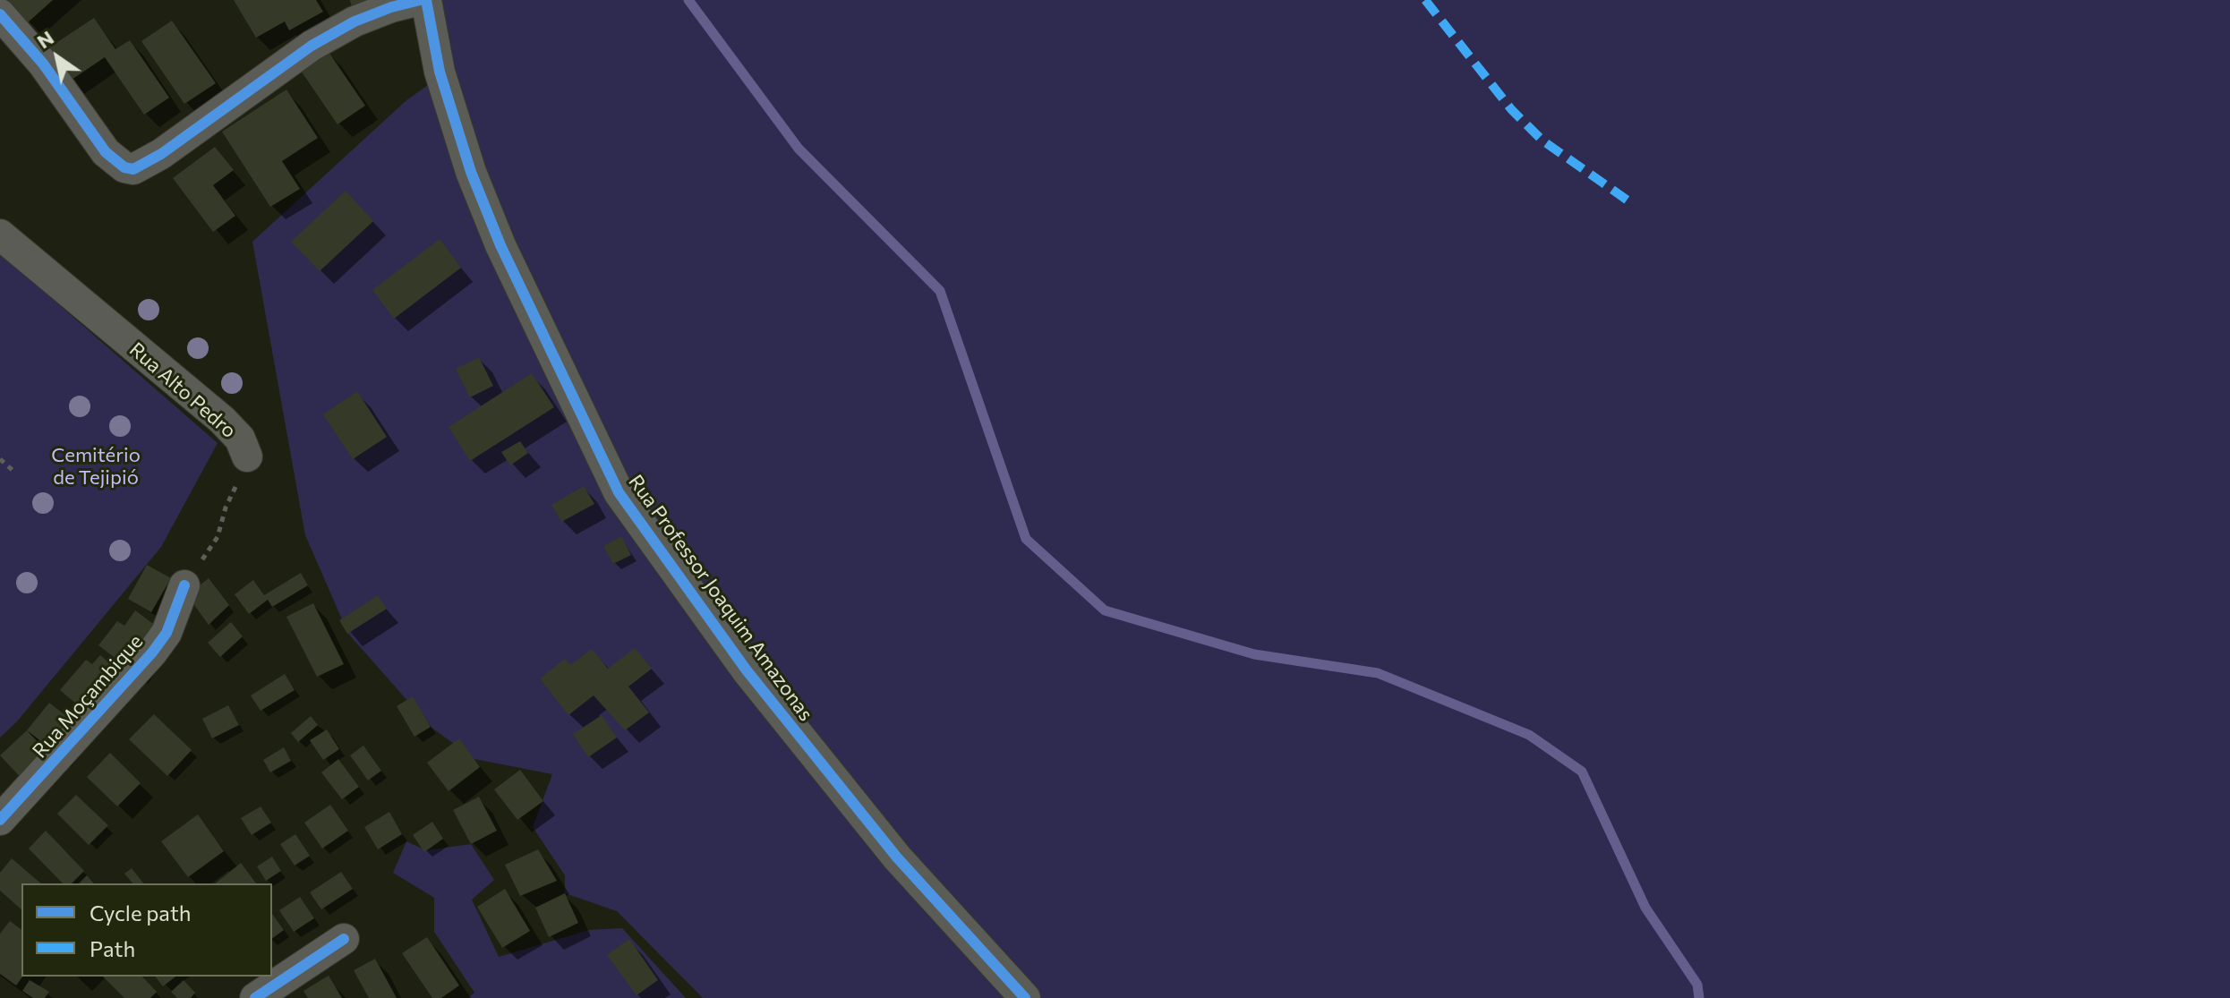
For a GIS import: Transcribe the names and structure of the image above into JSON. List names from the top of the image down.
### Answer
{
  "streets": {
    "street": ["Rua Alto Pedro", "Rua Professor Joaquim Amazonas", "Rua Moçambique"]
  },
  "crossings": [
    ["Rua Alto Pedro", "Rua Moçambique"]
  ],
  "parks": ["Cemitério de Tejipió"],
  "legend": ["Cycle path", "Path"],
  "north": "top left"
}
